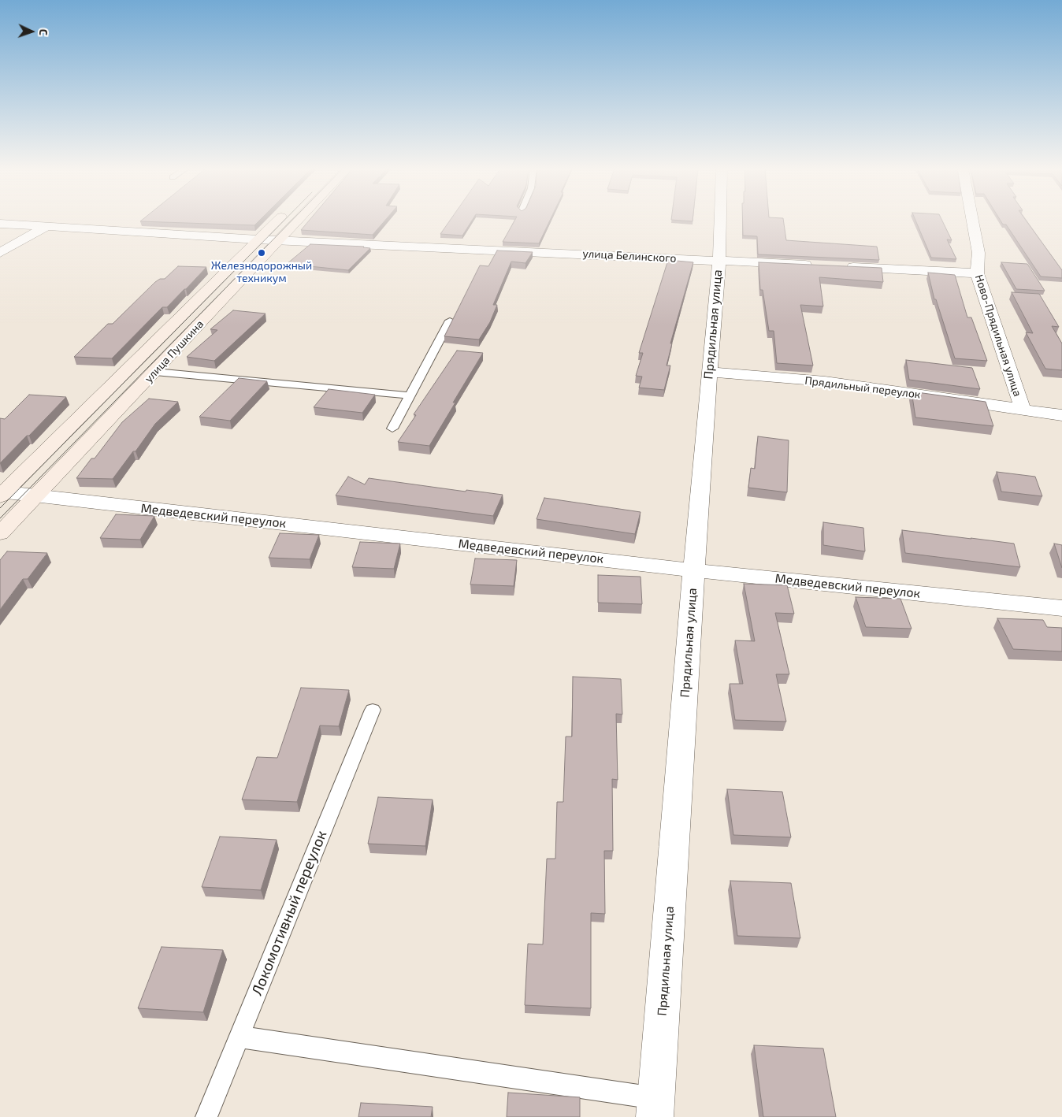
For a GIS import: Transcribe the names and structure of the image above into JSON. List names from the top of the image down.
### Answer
{
  "streets": {
    "main road": ["улица Пушкина"],
    "street": [
      "улица Белинского",
      "Прядильная улица",
      "Ново-Прядильная улица",
      "Прядильный переулок",
      "Медведевский переулок"
    ],
    "lane": ["Локомотивный переулок"]
  },
  "crossings": [
    ["улица Белинского", "Прядильная улица"],
    ["улица Белинского", "улица Пушкина"],
    ["Прядильная улица", "Прядильный переулок"],
    ["Прядильная улица", "Медведевский переулок"],
    ["Ново-Прядильная улица", "Прядильный переулок"],
    ["улица Пушкина", "Медведевский переулок"]
  ],
  "places": ["Железнодорожный техникум"],
  "north": "right"
}
